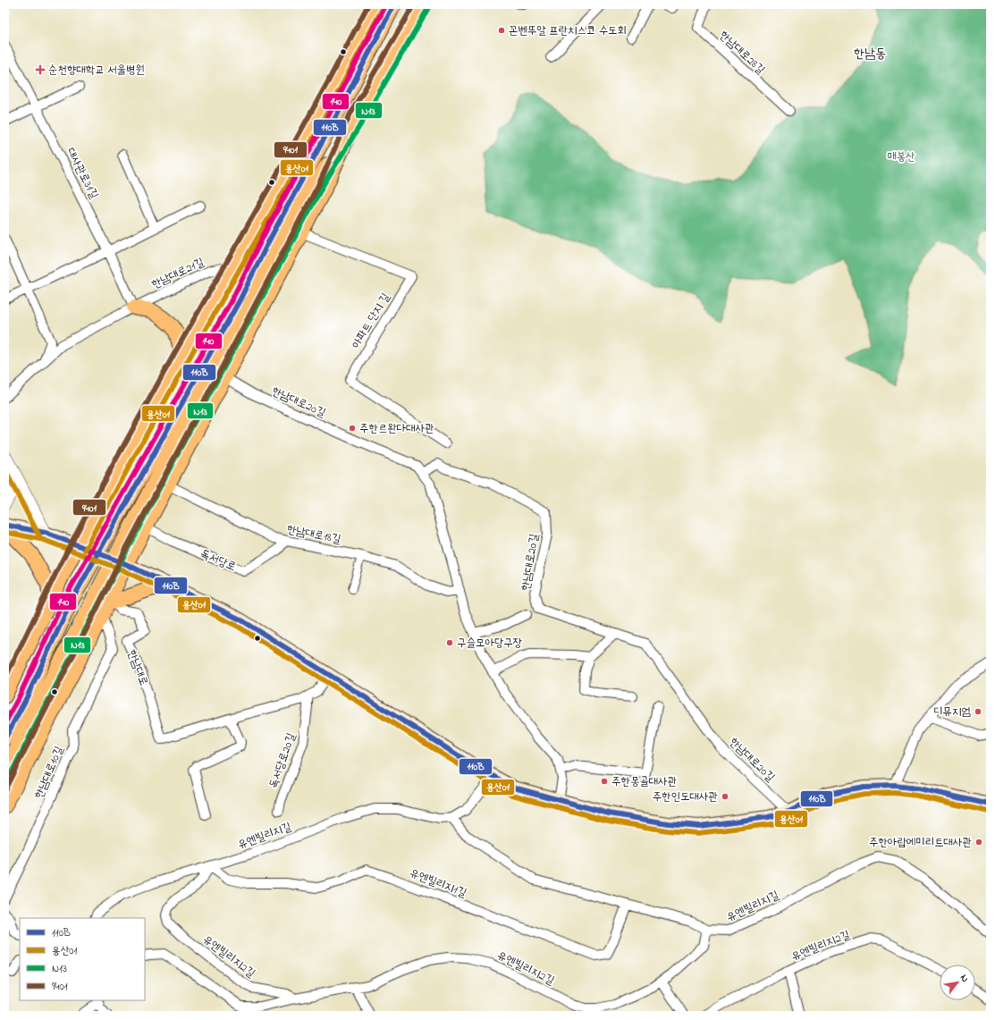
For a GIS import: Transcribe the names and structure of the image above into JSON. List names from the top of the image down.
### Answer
{
  "streets": {
    "street": [
      "한남대로28길",
      "대사관로31길",
      "한남대로21길",
      "아파트 단지 길",
      "한남대로20길",
      "한남대로18길",
      "독서당로",
      "한남대로",
      "독서당로20길",
      "한남대로10길",
      "유엔빌리지길",
      "유엔빌리지1길",
      "유엔빌리지2길"
    ]
  },
  "crossings": [
    ["한남대로20길", "한남대로18길"],
    ["한남대로18길", "독서당로"],
    ["한남대로", "한남대로10길"],
    ["유엔빌리지길", "유엔빌리지1길"],
    ["유엔빌리지길", "유엔빌리지2길"],
    ["유엔빌리지1길", "유엔빌리지2길"]
  ],
  "districts": ["한남동"],
  "parks": ["매봉산"],
  "places": {
    "other": [
      "꼰벤뚜알 프란치스코 수도회",
      "주한르완다대사관",
      "구슬모아당구장",
      "디뮤지엄",
      "주한몽골대사관",
      "주한인도대사관",
      "주한아랍에미리트대사관"
    ],
    "health": ["순천향대학교 서울병원"]
  },
  "lines": [
    "transit line 110B",
    "transit line 9401",
    "transit line 140",
    "transit line 용산01",
    "transit line N13"
  ],
  "legend": [
    "110B",
    "용산01",
    "N13",
    "9401"
  ],
  "north": "top right"
}
